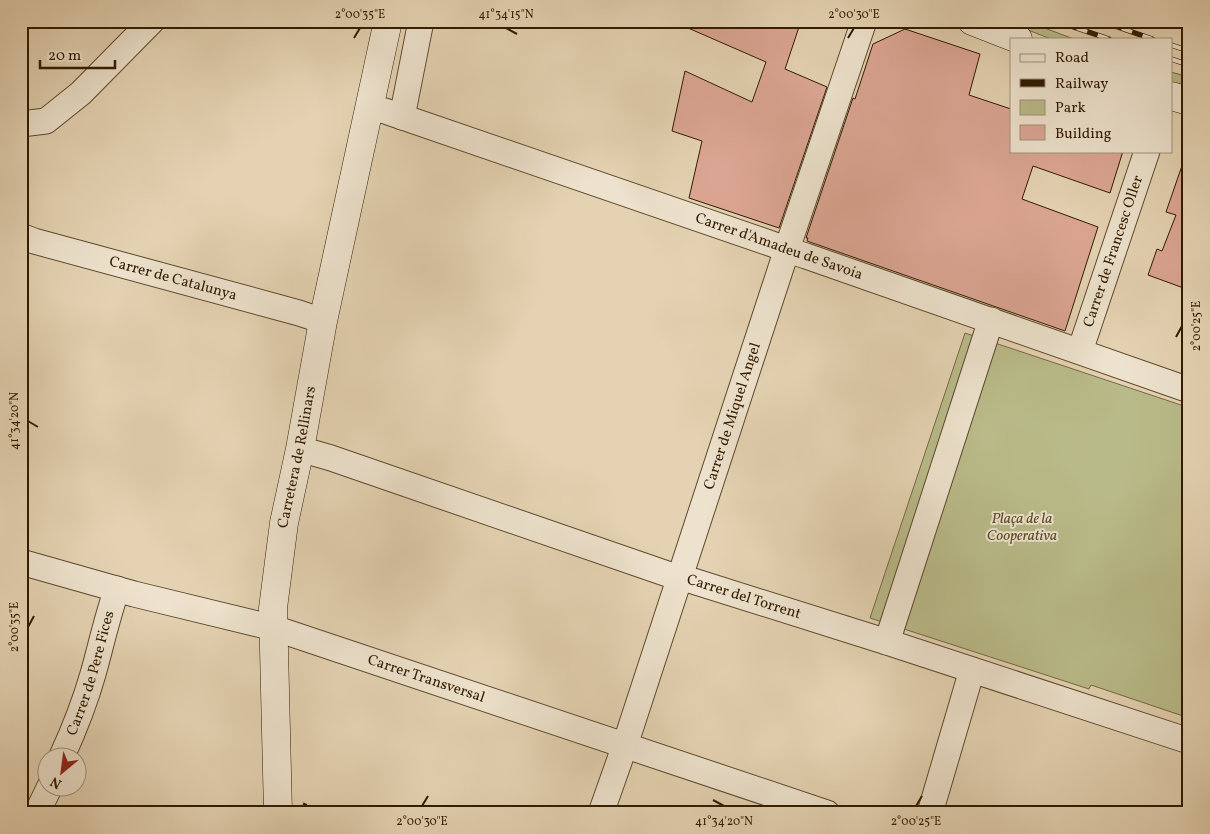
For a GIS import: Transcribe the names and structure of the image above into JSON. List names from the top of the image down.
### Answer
{
  "streets": {
    "street": [
      "Carrer d'Amadeu de Savoia",
      "Carrer de Francesc Oller",
      "Carrer de Catalunya",
      "Carrer de Miquel Angel",
      "Carretera de Rellinars",
      "Carrer del Torrent",
      "Carrer de Pere Fices",
      "Carrer Transversal"
    ]
  },
  "crossings": [
    ["Carrer d'Amadeu de Savoia", "Carrer de Francesc Oller"],
    ["Carrer d'Amadeu de Savoia", "Carrer de Miquel Angel"],
    ["Carrer d'Amadeu de Savoia", "Carretera de Rellinars"],
    ["Carrer de Catalunya", "Carretera de Rellinars"],
    ["Carrer de Miquel Angel", "Carrer del Torrent"],
    ["Carrer de Miquel Angel", "Carrer Transversal"],
    ["Carretera de Rellinars", "Carrer del Torrent"],
    ["Carretera de Rellinars", "Carrer Transversal"],
    ["Carrer de Pere Fices", "Carrer Transversal"]
  ],
  "parks": ["Plaça de la Cooperativa"],
  "legend": [
    "Road",
    "Railway",
    "Park",
    "Building"
  ],
  "scale_bar": "20 m",
  "north": "bottom left",
  "coordinates": [
    "2°00'35\"E",
    "41°34'15\"N",
    "2°00'30\"E",
    "2°00'25\"E",
    "41°34'20\"N"
  ]
}
